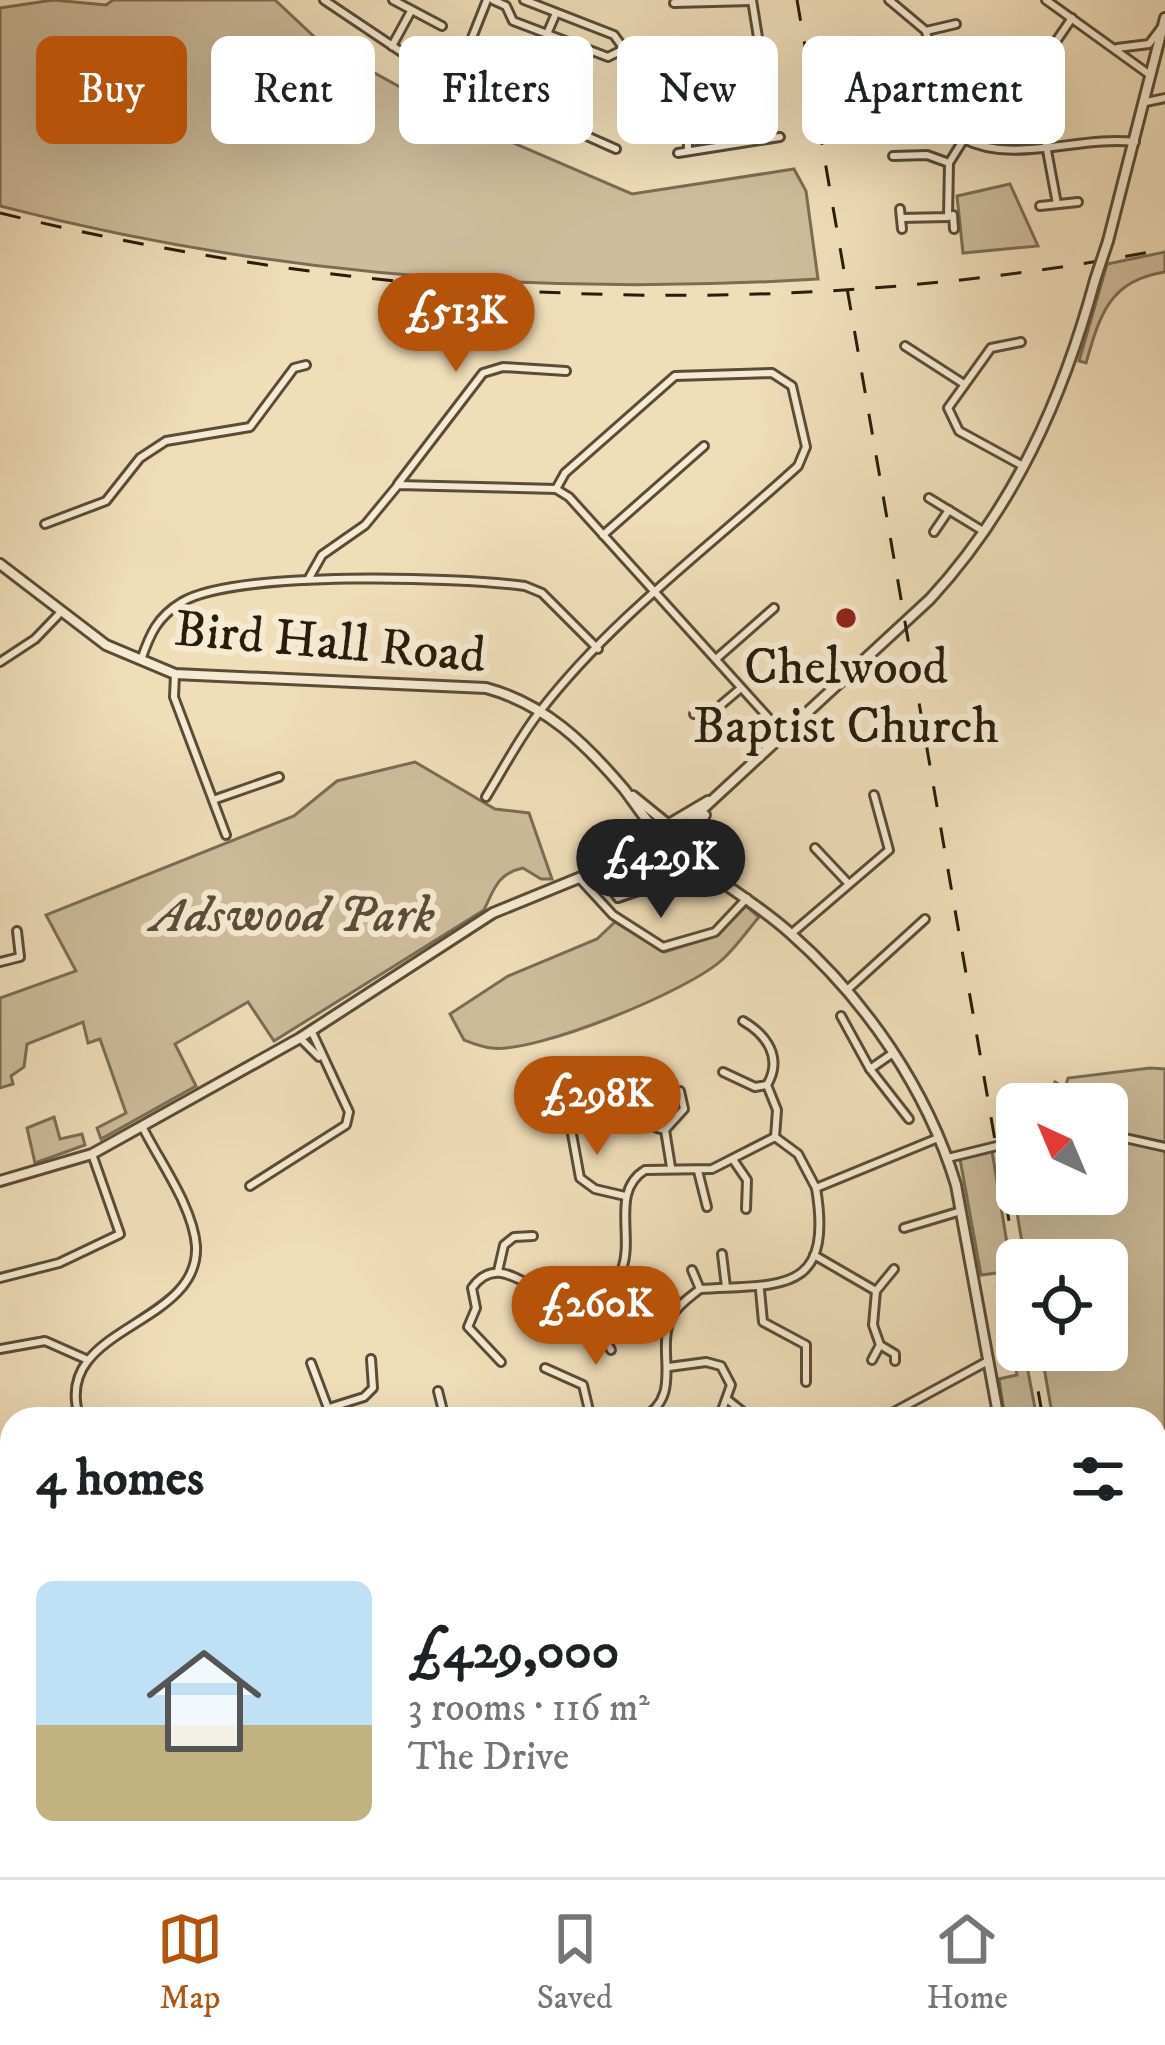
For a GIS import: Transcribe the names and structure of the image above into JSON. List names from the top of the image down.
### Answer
{
  "streets": {
    "street": ["Bird Hall Road"]
  },
  "parks": ["Adswood Park"],
  "places": ["Chelwood Baptist Church"],
  "north": "top left",
  "page": {
    "chip": [
      "Buy",
      "Rent",
      "Filters",
      "New",
      "Apartment"
    ],
    "price": [
      "£513K",
      "£429K",
      "£298K",
      "£260K"
    ],
    "heading": "4 homes",
    "list": [
      {
        "name": "£429,000",
        "note": "3 rooms · 116 m² · The Drive"
      }
    ],
    "tabs": ["Map", "Saved", "Home"]
  }
}
